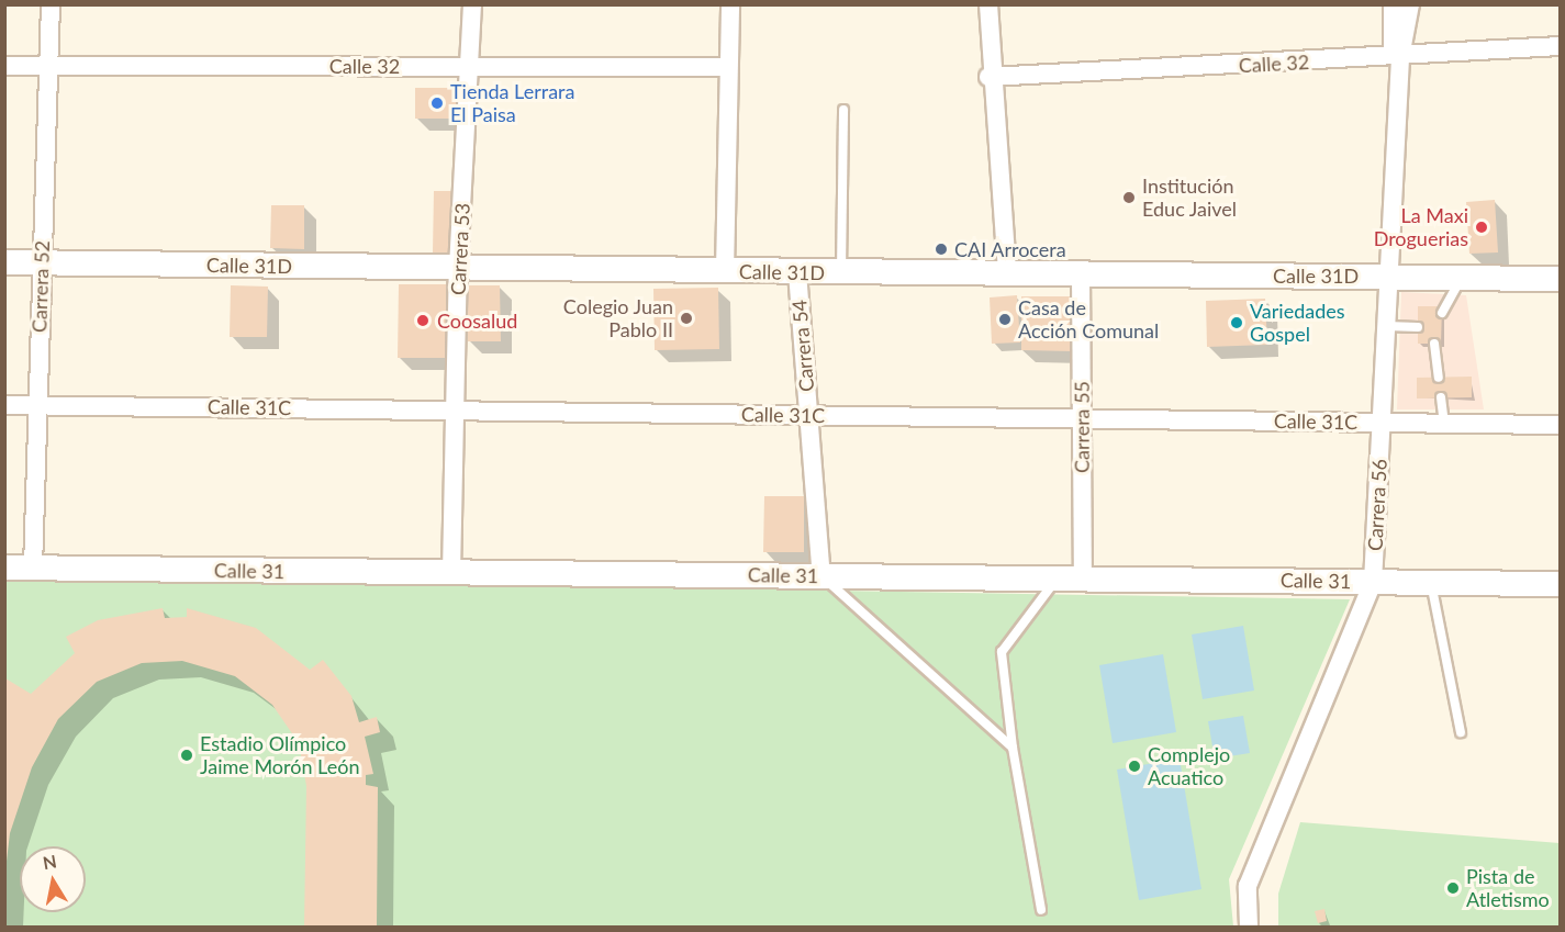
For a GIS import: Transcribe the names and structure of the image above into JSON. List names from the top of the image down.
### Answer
{
  "streets": {
    "street": [
      "Calle 32",
      "Carrera 53",
      "Calle 31D",
      "Carrera 52",
      "Carrera 54",
      "Calle 31C",
      "Carrera 55",
      "Carrera 56",
      "Calle 31"
    ]
  },
  "crossings": [
    ["Calle 32", "Carrera 53"],
    ["Calle 32", "Carrera 52"],
    ["Calle 32", "Carrera 56"],
    ["Carrera 53", "Calle 31D"],
    ["Carrera 53", "Calle 31C"],
    ["Carrera 53", "Calle 31"],
    ["Calle 31D", "Carrera 52"],
    ["Calle 31D", "Carrera 54"],
    ["Calle 31D", "Carrera 55"],
    ["Calle 31D", "Carrera 56"],
    ["Carrera 52", "Calle 31C"],
    ["Carrera 52", "Calle 31"],
    ["Carrera 54", "Calle 31C"],
    ["Carrera 54", "Calle 31"],
    ["Calle 31C", "Carrera 55"],
    ["Calle 31C", "Carrera 56"],
    ["Carrera 55", "Calle 31"],
    ["Carrera 56", "Calle 31"]
  ],
  "places": [
    "Tienda Lerrara El Paisa",
    "Institución Educ Jaivel",
    "La Maxi Droguerias",
    "CAI Arrocera",
    "Colegio Juan Pablo II",
    "Casa de Acción Comunal",
    "Coosalud",
    "Variedades Gospel",
    "Estadio Olímpico Jaime Morón León",
    "Complejo Acuatico",
    "Pista de Atletismo"
  ],
  "north": "top"
}
